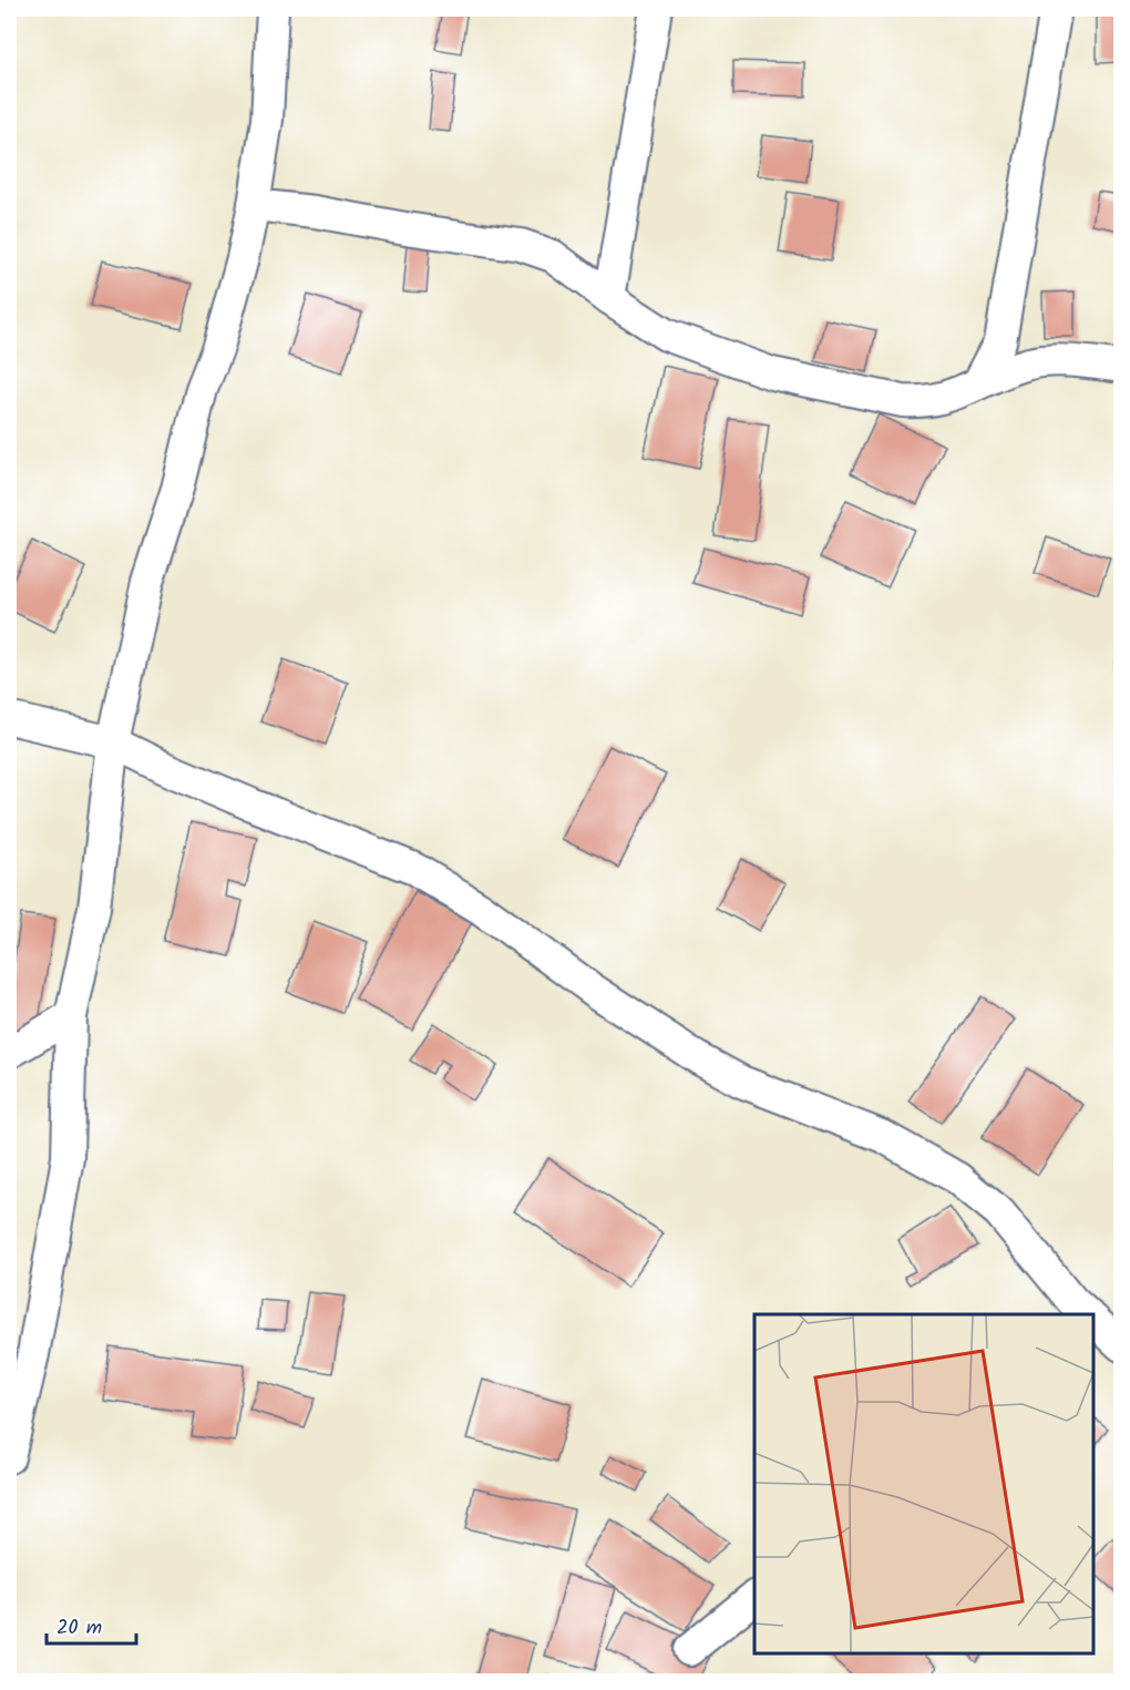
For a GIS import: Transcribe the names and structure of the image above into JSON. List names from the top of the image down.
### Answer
{
  "scale_bar": "20 m"
}
